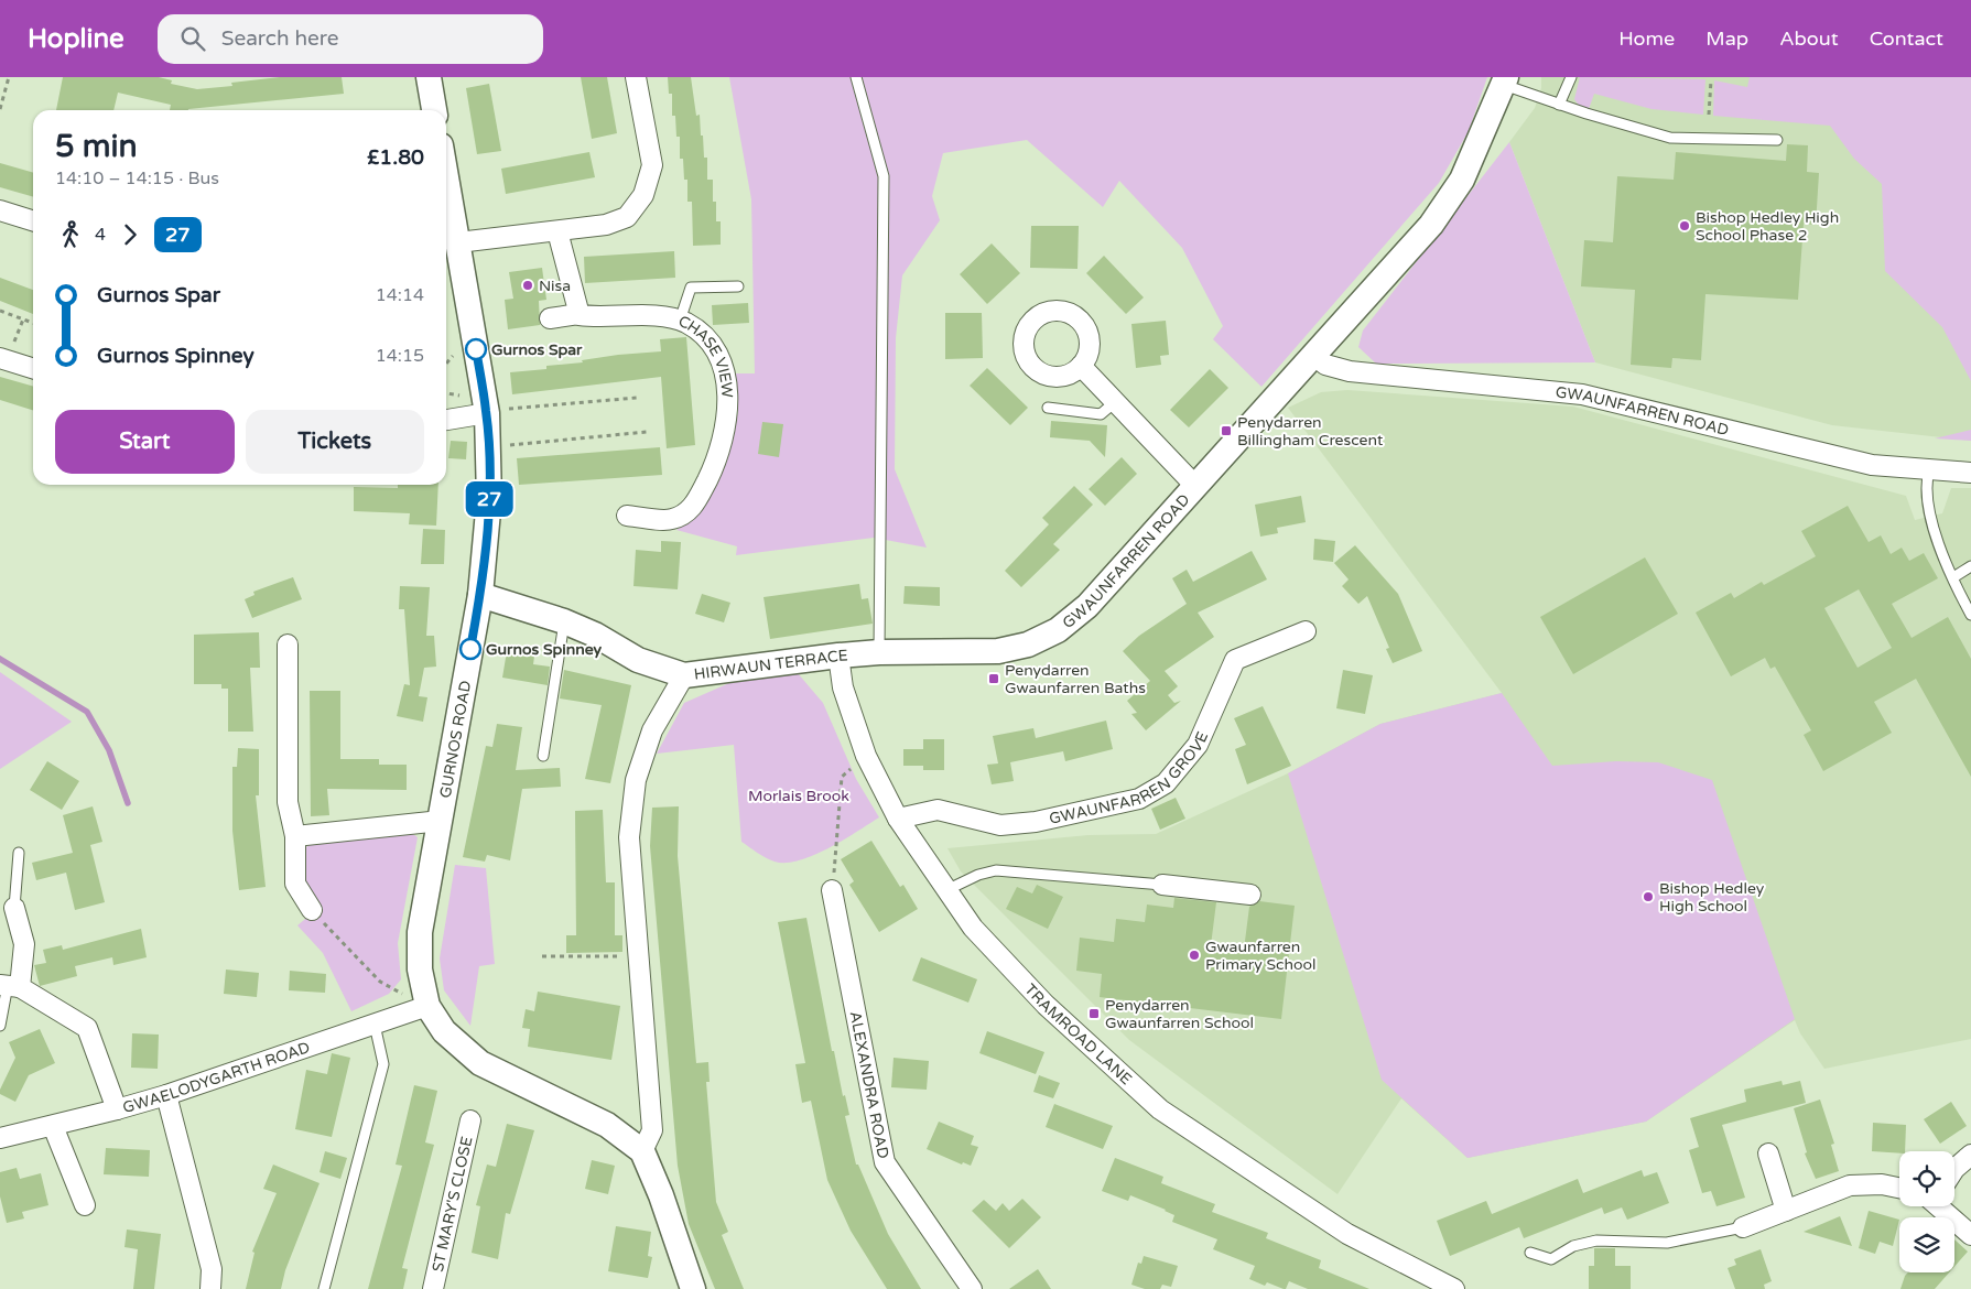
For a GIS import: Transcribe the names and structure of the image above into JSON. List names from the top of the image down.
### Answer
{
  "streets": {
    "street": [
      "CHASE VIEW",
      "GWAUNFARREN ROAD",
      "HIRWAUN TERRACE",
      "GURNOS ROAD",
      "GWAUNFARREN GROVE",
      "TRAMROAD LANE",
      "GWAELODYGARTH ROAD",
      "ALEXANDRA ROAD",
      "ST MARY'S CLOSE"
    ]
  },
  "crossings": [
    ["GWAUNFARREN ROAD", "HIRWAUN TERRACE"],
    ["HIRWAUN TERRACE", "GURNOS ROAD"],
    ["HIRWAUN TERRACE", "TRAMROAD LANE"],
    ["GURNOS ROAD", "GWAELODYGARTH ROAD"],
    ["GWAUNFARREN GROVE", "TRAMROAD LANE"]
  ],
  "parks": ["Morlais Brook"],
  "places": {
    "other": [
      "Bishop Hedley High School Phase 2",
      "Nisa",
      "Gurnos Spar",
      "Gurnos Spinney",
      "Bishop Hedley High School",
      "Gwaunfarren Primary School"
    ],
    "transit": ["Penydarren Billingham Crescent", "Penydarren Gwaunfarren Baths", "Penydarren Gwaunfarren School"]
  },
  "lines": ["bus line 27"],
  "page": {
    "header": "Hopline",
    "search": "Search here",
    "nav": [
      "Home",
      "Map",
      "About",
      "Contact"
    ],
    "on_map": "27",
    "heading": ["5 min", "14:10 – 14:15 · Bus", "£1.80"],
    "legs": ["4", "27"],
    "list": [
      {
        "name": "Gurnos Spar",
        "value": "14:14"
      },
      {
        "name": "Gurnos Spinney",
        "value": "14:15"
      }
    ],
    "buttons": ["Start", "Tickets"]
  }
}
